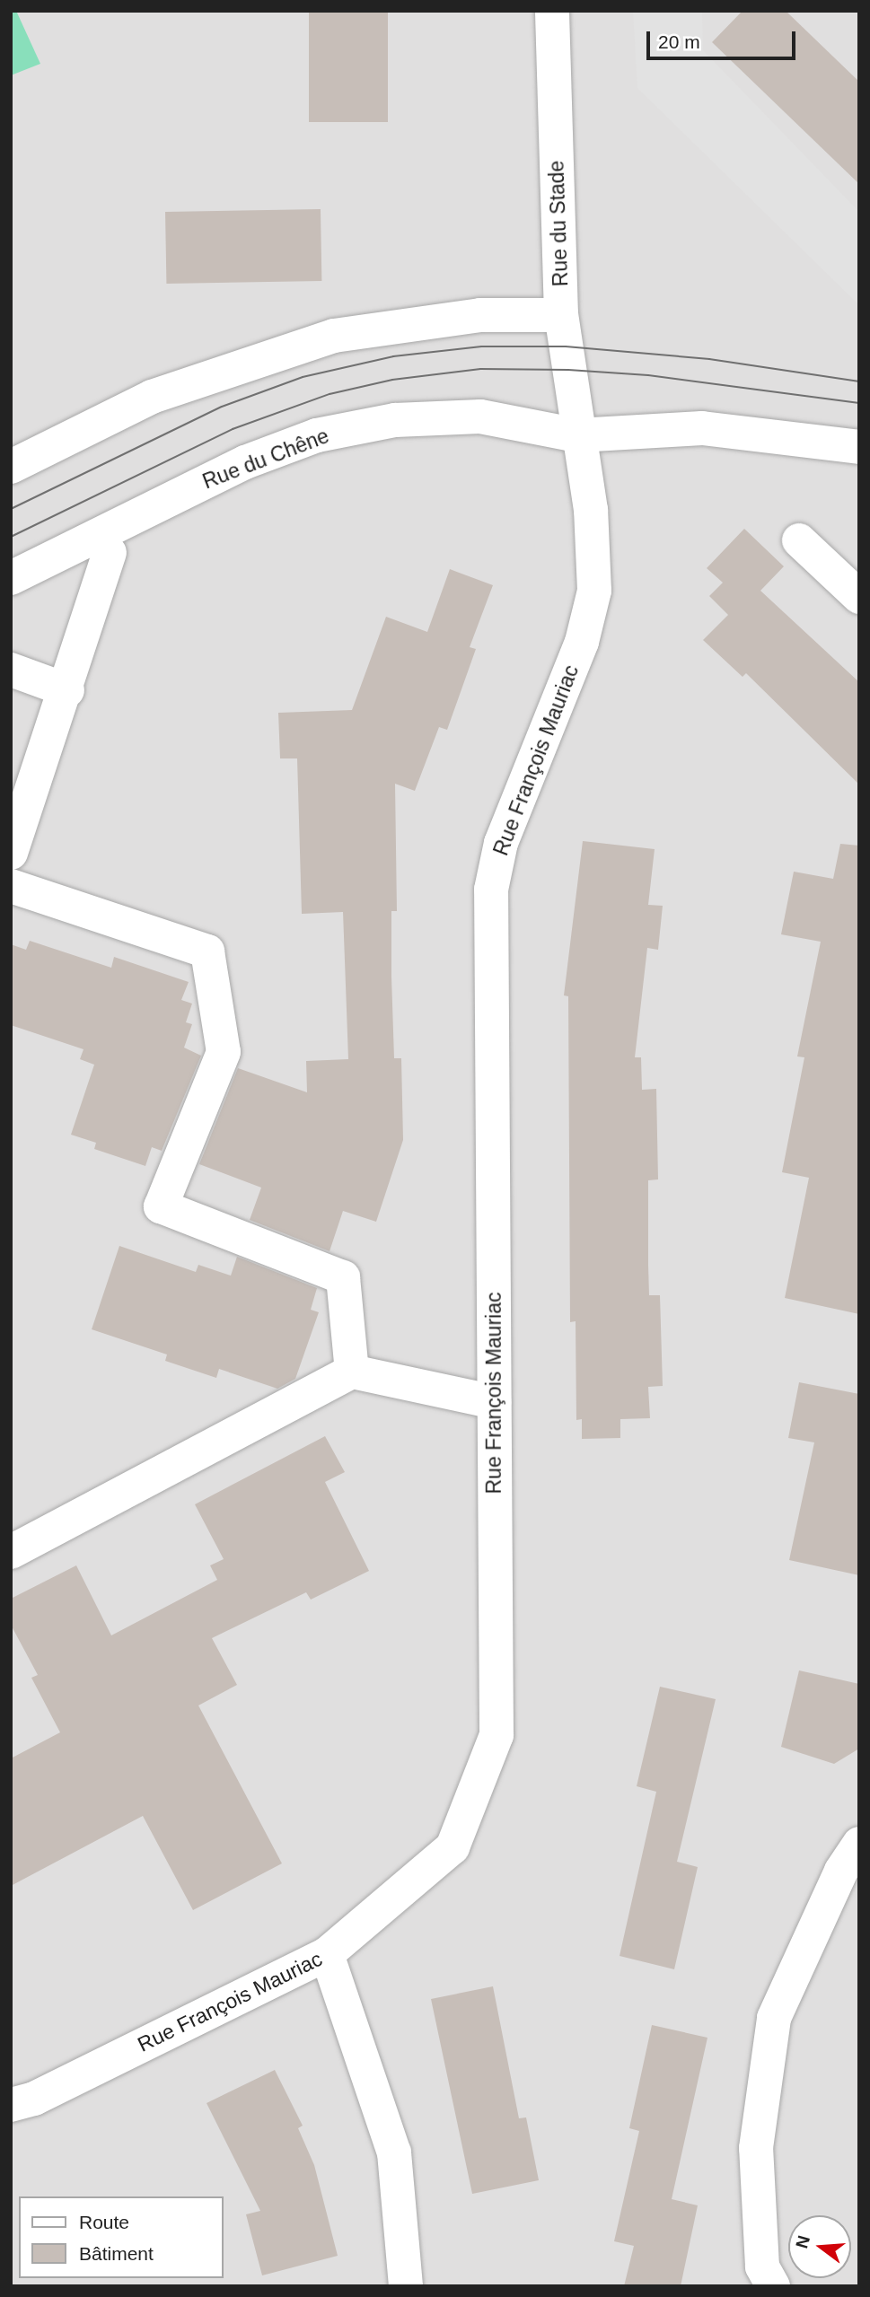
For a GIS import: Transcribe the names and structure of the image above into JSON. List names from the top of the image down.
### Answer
{
  "streets": {
    "street": ["Rue du Stade", "Rue du Chêne", "Rue François Mauriac"]
  },
  "crossings": [
    ["Rue du Stade", "Rue du Chêne"],
    ["Rue du Stade", "Rue François Mauriac"],
    ["Rue du Chêne", "Rue François Mauriac"]
  ],
  "legend": ["Route", "Bâtiment"],
  "scale_bar": "20 m",
  "north": "left"
}
